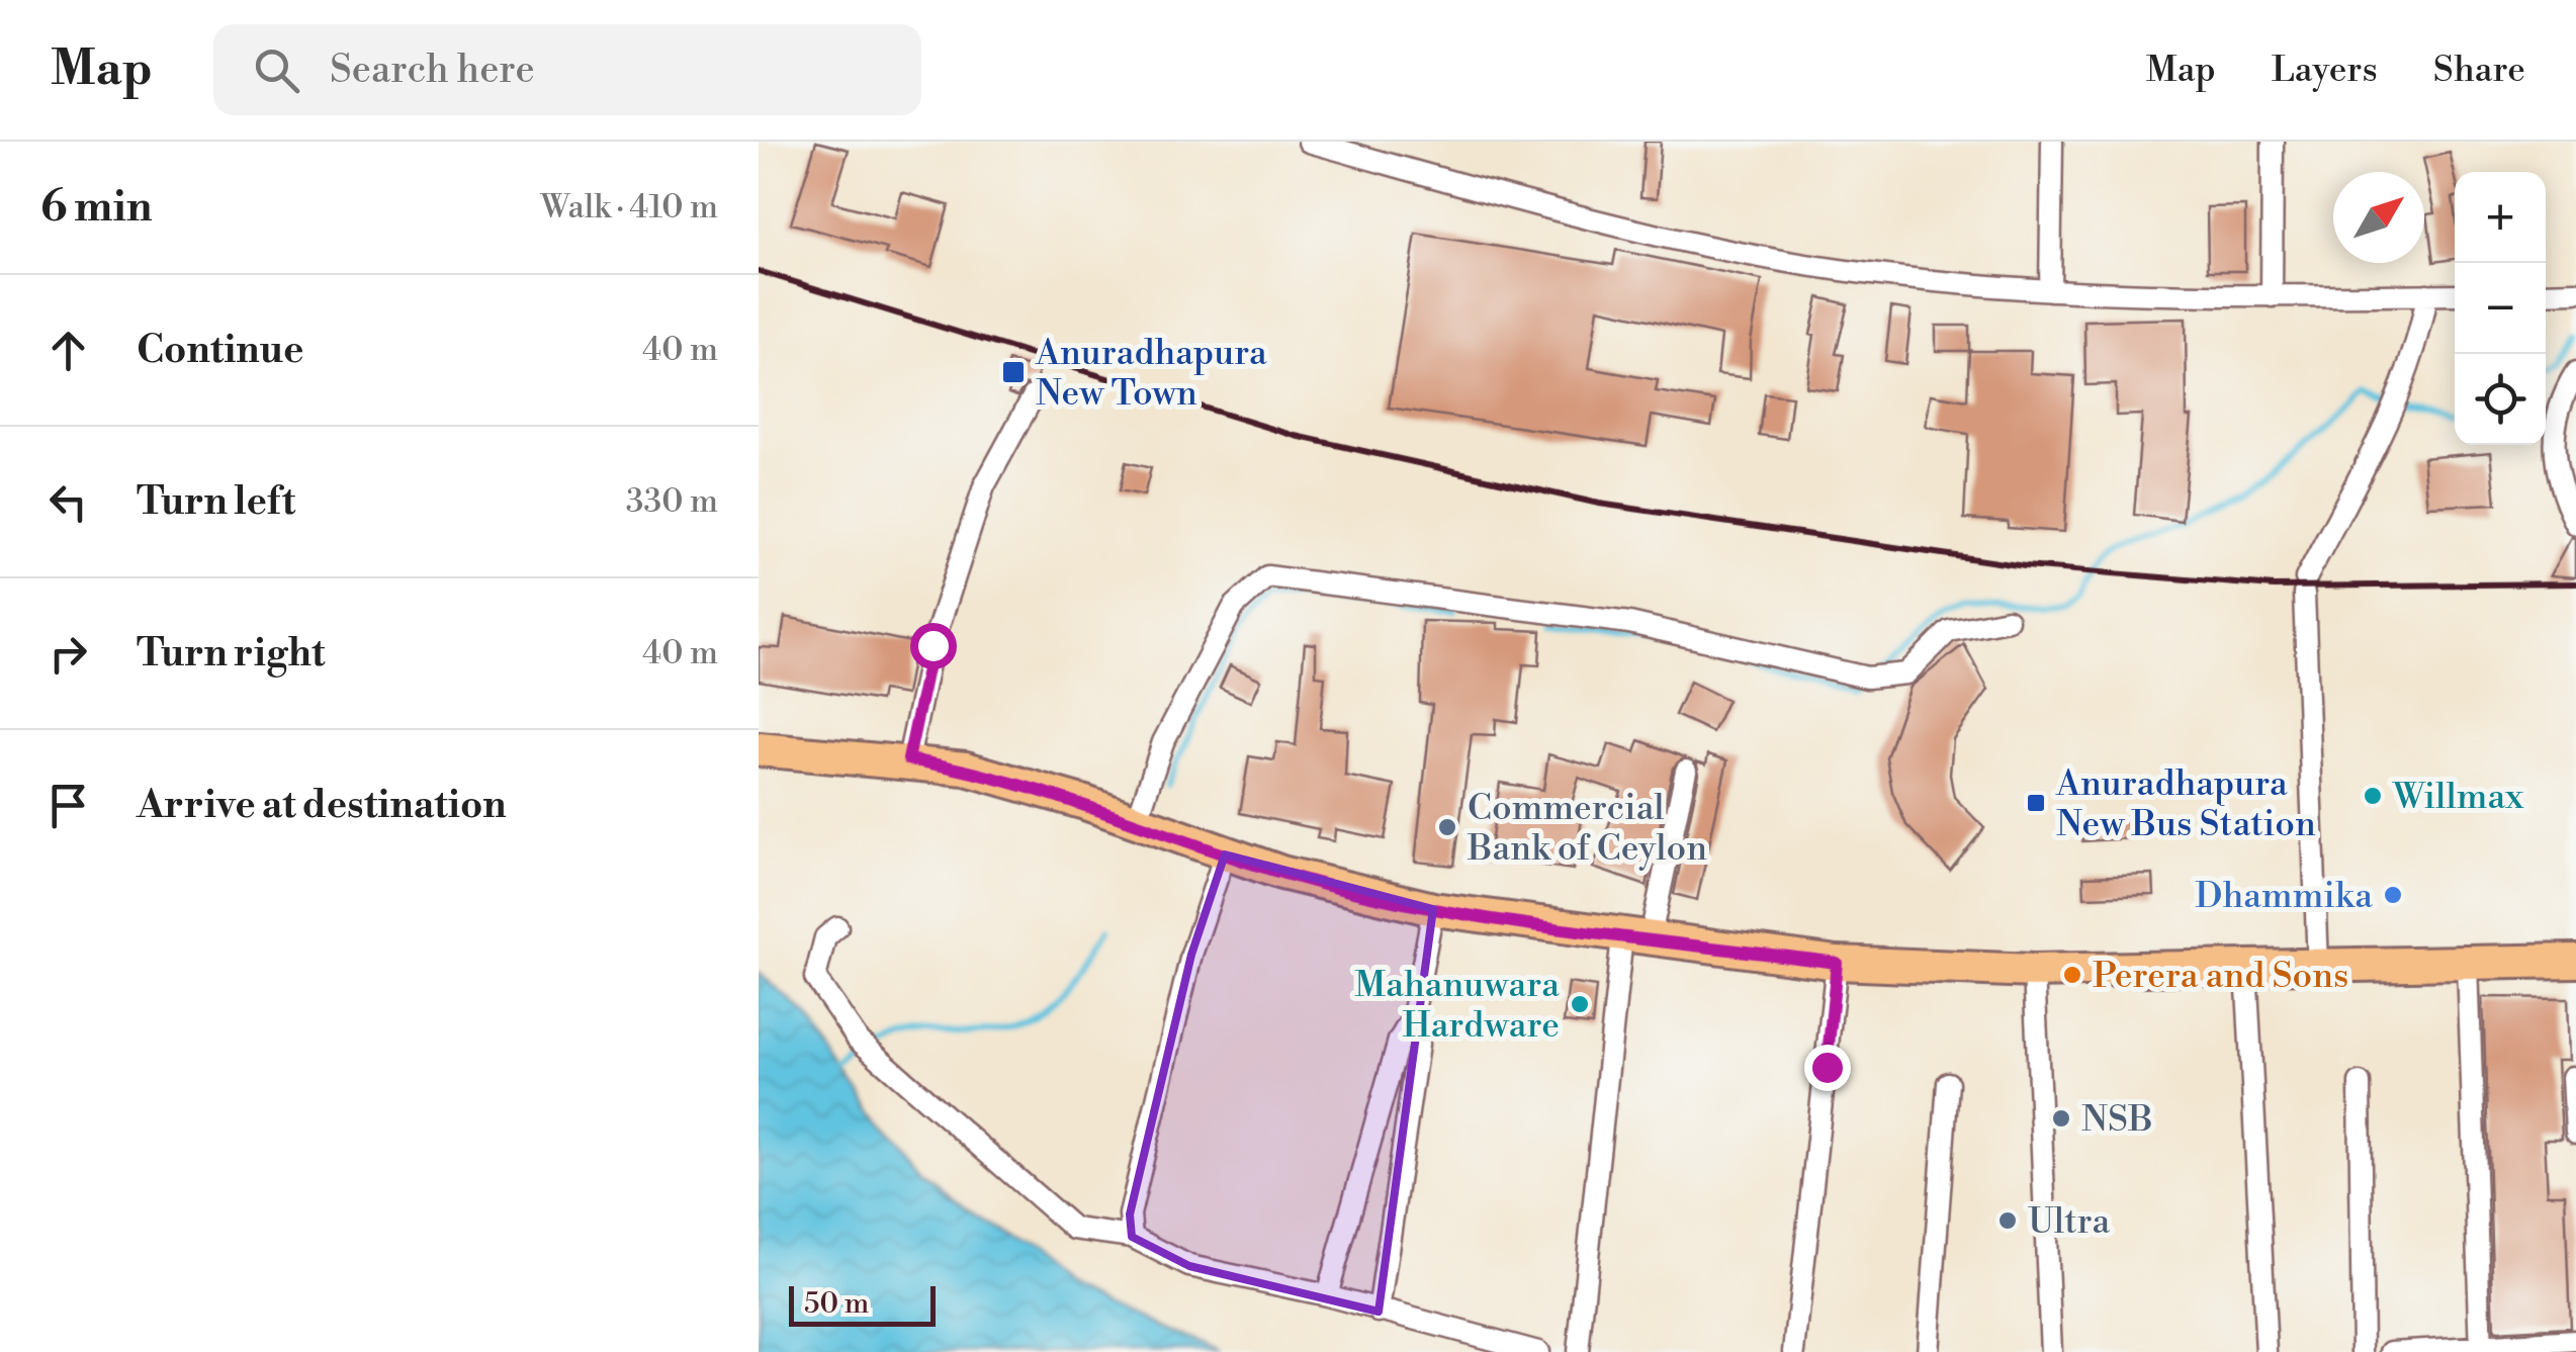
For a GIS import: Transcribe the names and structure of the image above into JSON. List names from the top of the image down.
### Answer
{
  "places": {
    "transit": ["Anuradhapura New Town", "Anuradhapura New Bus Station"],
    "other": [
      "Willmax",
      "Commercial Bank of Ceylon",
      "Dhammika",
      "Perera and Sons",
      "Mahanuwara Hardware",
      "NSB",
      "Ultra"
    ]
  },
  "scale_bar": "50 m",
  "north": "top right",
  "page": {
    "header": "Map",
    "search": "Search here",
    "nav": ["Map", "Layers", "Share"],
    "heading": ["6 min", "Walk · 410 m"],
    "map_buttons": ["+", "−"],
    "list": [
      ["Continue", "40 m"],
      ["Turn left", "330 m"],
      ["Turn right", "40 m"],
      "Arrive at destination"
    ],
    "scale": "50 m"
  }
}
